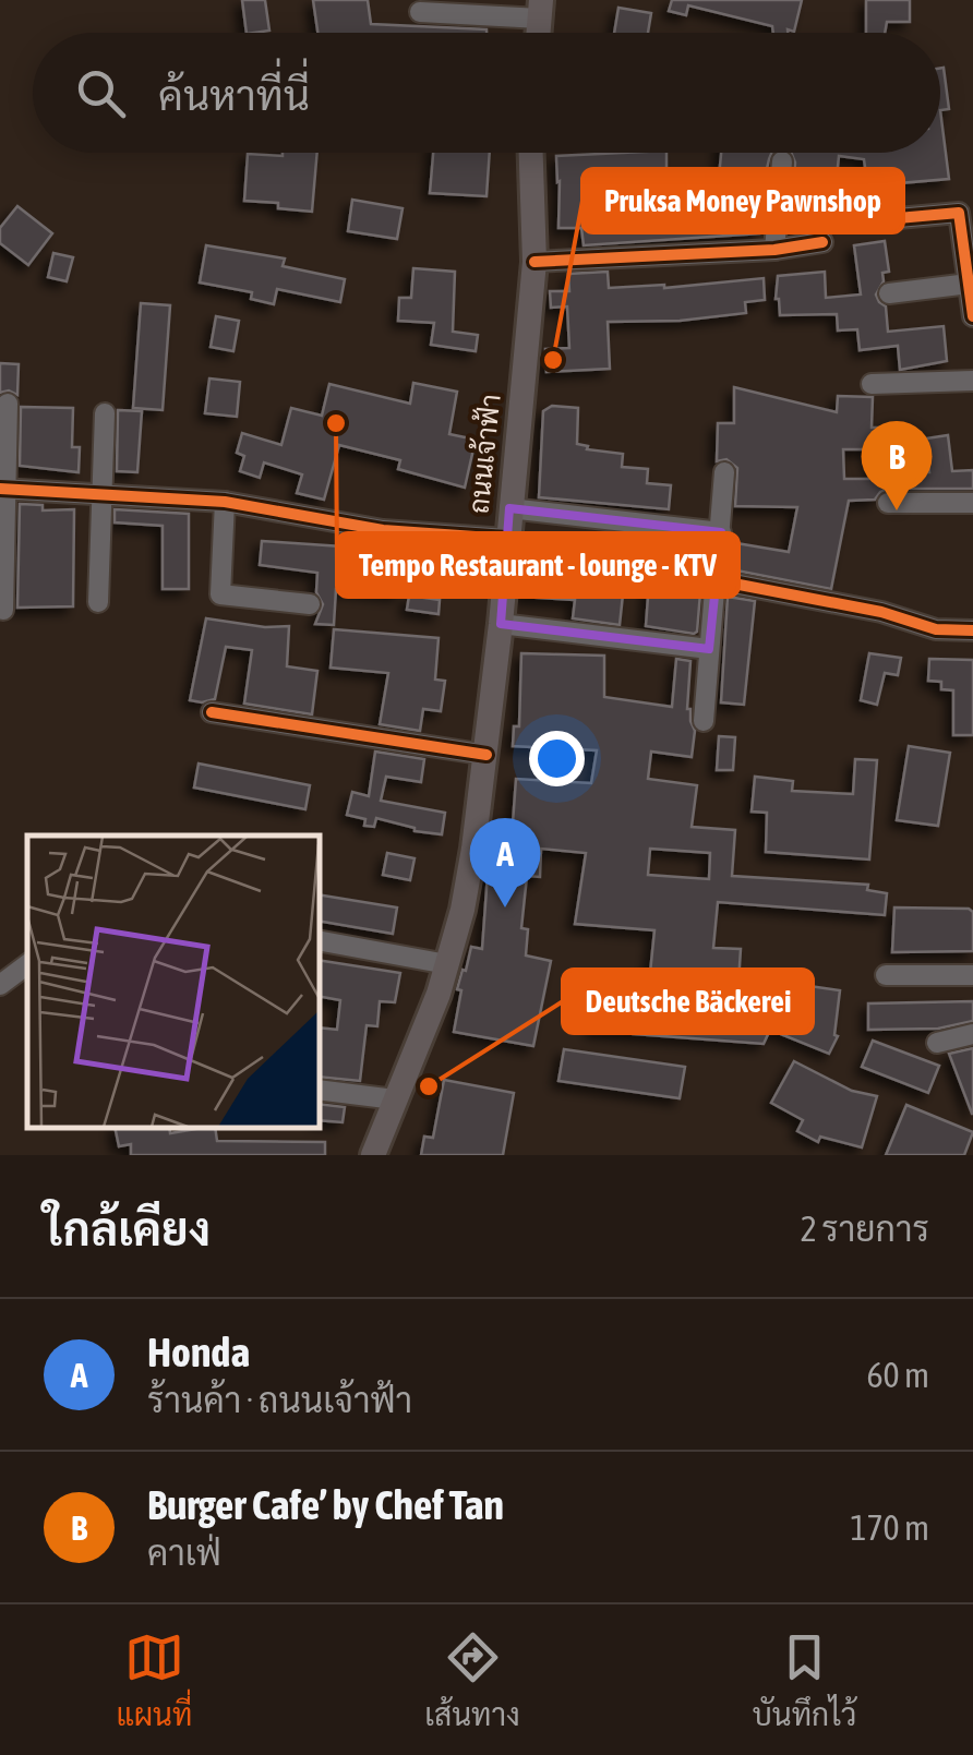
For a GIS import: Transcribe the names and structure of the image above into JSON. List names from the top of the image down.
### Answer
{
  "streets": {
    "main road": ["ถนนเจ้าฟ้า"]
  },
  "places": ["Pruksa Money Pawnshop", "Tempo Restaurant - lounge - KTV", "Deutsche Bäckerei"],
  "page": {
    "search": "ค้นหาที่นี่",
    "pins": ["B", "A"],
    "heading": ["ใกล้เคียง", "2 รายการ"],
    "list": [
      {
        "mark": "A",
        "name": "Honda",
        "note": "ร้านค้า · ถนนเจ้าฟ้า",
        "value": "60 m"
      },
      {
        "mark": "B",
        "name": "Burger Cafe’ by Chef Tan",
        "note": "คาเฟ่",
        "value": "170 m"
      }
    ],
    "nav": ["แผนที่", "เส้นทาง", "บันทึกไว้"]
  }
}
